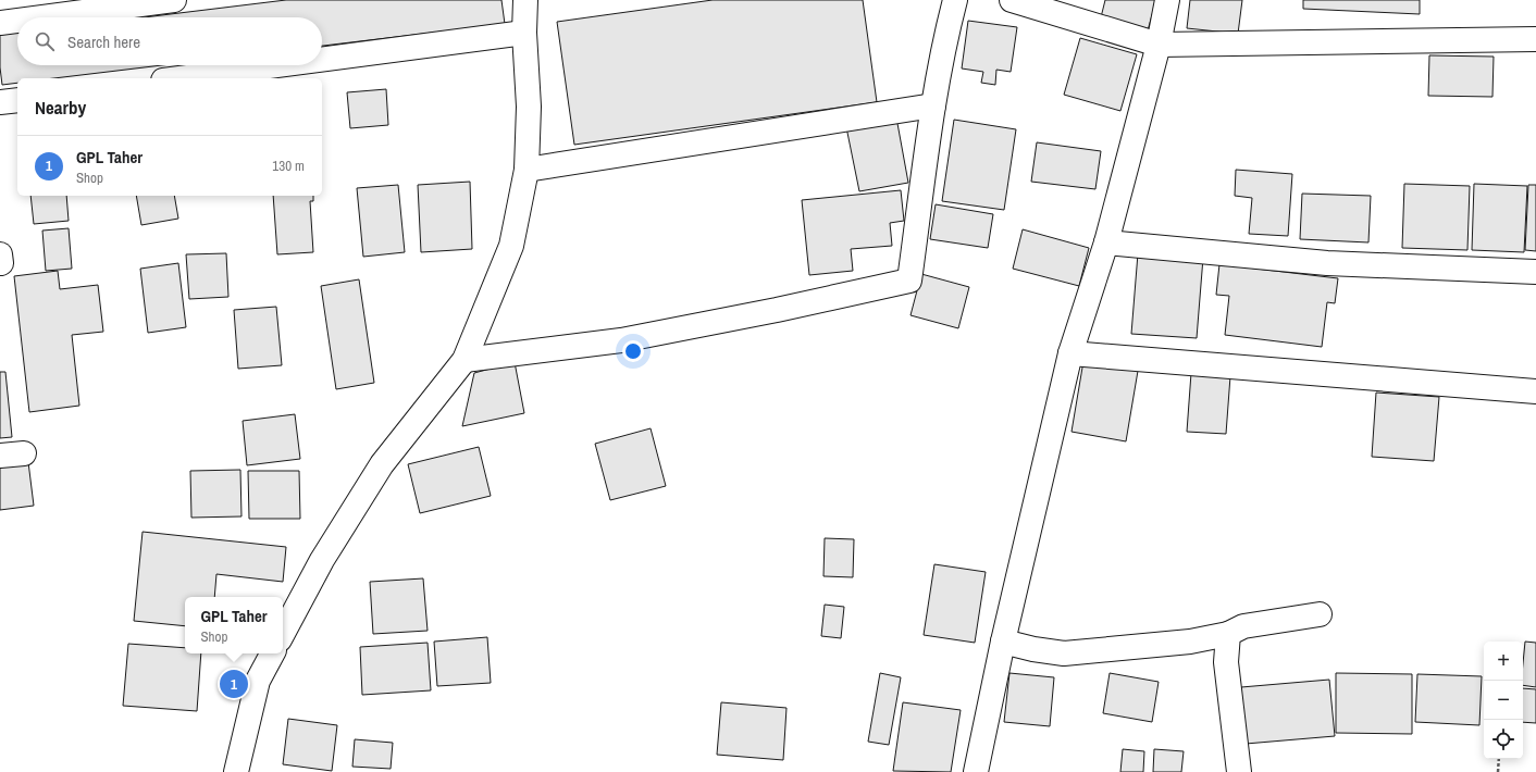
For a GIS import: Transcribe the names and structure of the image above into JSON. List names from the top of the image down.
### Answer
{
  "page": {
    "search": "Search here",
    "heading": "Nearby",
    "list": [
      {
        "mark": "1",
        "name": "GPL Taher",
        "note": "Shop",
        "value": "130 m"
      }
    ],
    "popup": ["GPL Taher", "Shop"],
    "map_buttons": ["+", "−"],
    "pins": "1"
  }
}
